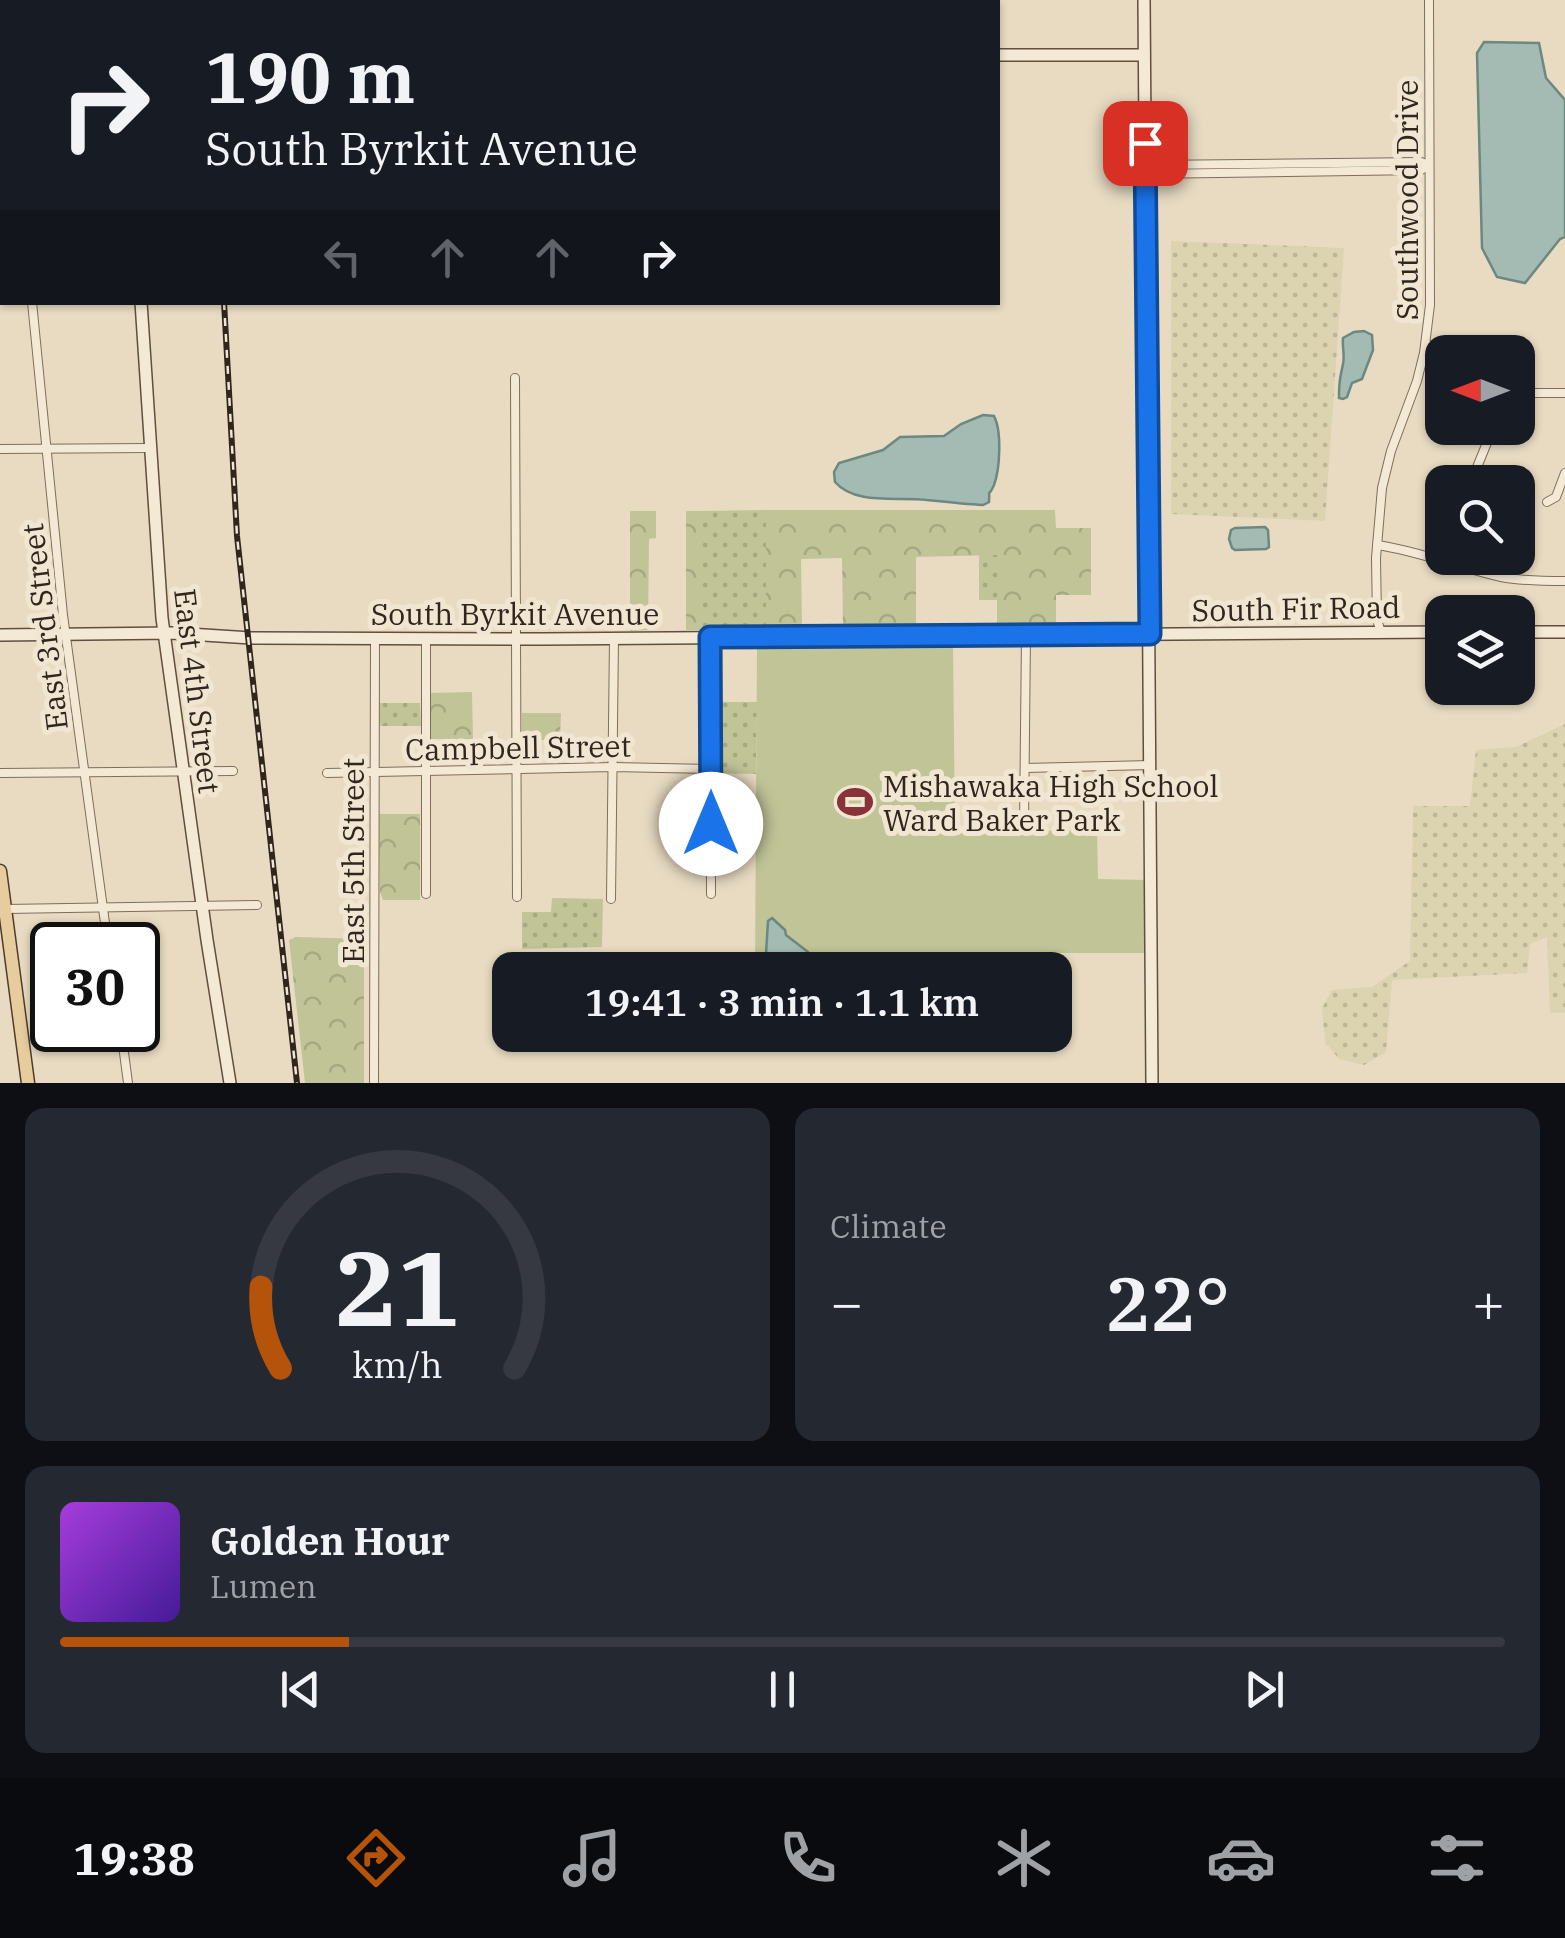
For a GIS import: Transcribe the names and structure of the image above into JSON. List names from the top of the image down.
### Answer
{
  "streets": {
    "street": [
      "Southwood Drive",
      "South Fir Road",
      "South Byrkit Avenue",
      "East 3rd Street",
      "East 4th Street",
      "Campbell Street",
      "East 5th Street"
    ]
  },
  "crossings": [
    ["Southwood Drive", "South Fir Road"],
    ["South Fir Road", "South Byrkit Avenue"],
    ["South Byrkit Avenue", "East 3rd Street"],
    ["South Byrkit Avenue", "East 4th Street"],
    ["South Byrkit Avenue", "East 5th Street"],
    ["Campbell Street", "East 5th Street"]
  ],
  "places": {
    "sports": ["Mishawaka High School Ward Baker Park"]
  },
  "north": "left",
  "page": {
    "turn": ["190 m", "South Byrkit Avenue"],
    "limit": "30",
    "trip": "19:41 · 3 min · 1.1 km",
    "tile": "Climate",
    "heat": ["−", "22°", "+"],
    "song": ["Golden Hour", "Lumen"],
    "tabs": "19:38",
    "gauge": ["21", "km/h"]
  }
}
